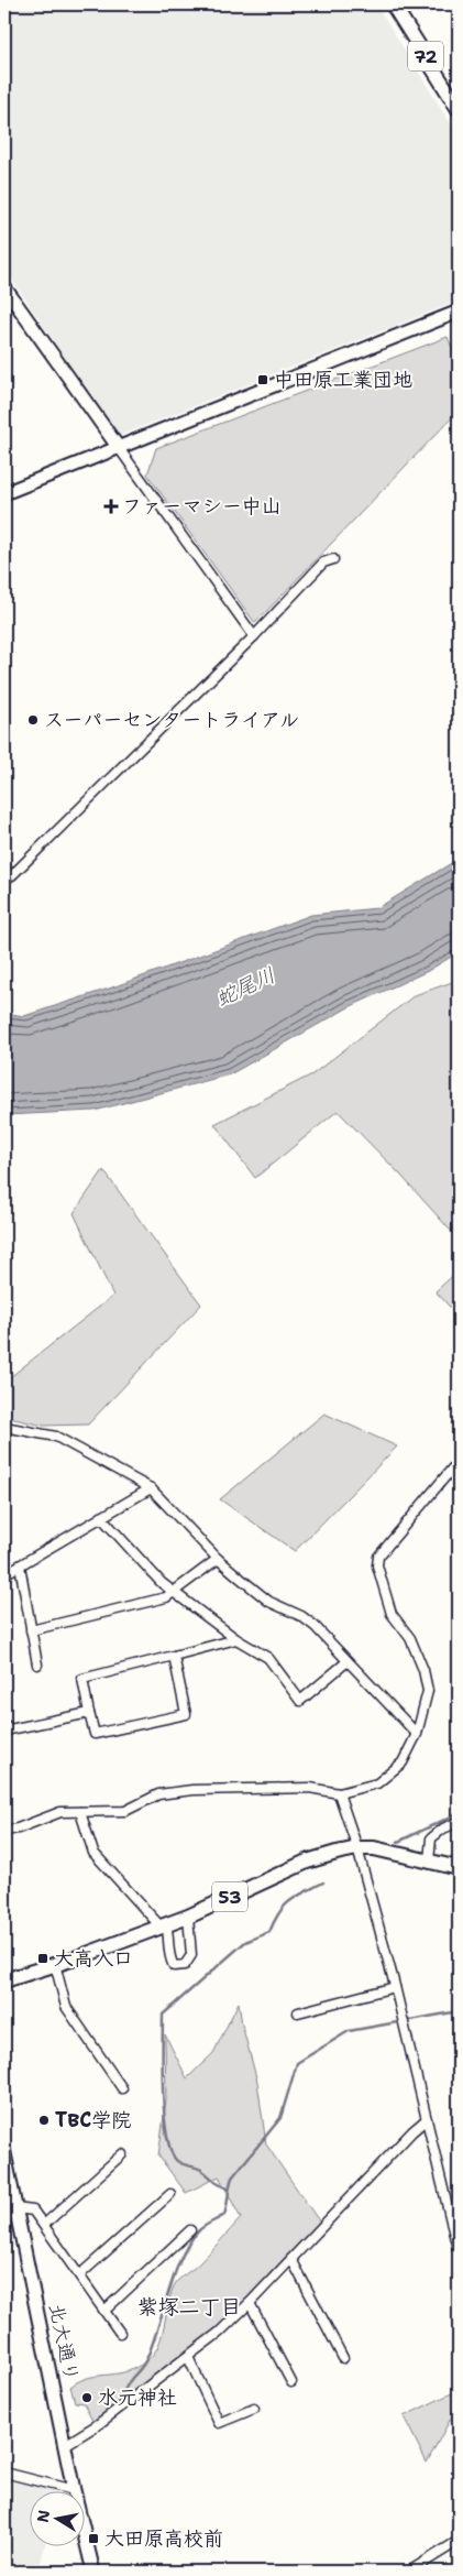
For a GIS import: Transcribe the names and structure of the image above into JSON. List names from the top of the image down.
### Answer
{
  "streets": {
    "main road": ["72", "53"],
    "street": ["北大通り"]
  },
  "districts": ["紫塚二丁目"],
  "water": ["蛇尾川"],
  "places": {
    "transit": ["中田原工業団地", "大高入口", "大田原高校前"],
    "health": ["ファーマシー中山"],
    "other": ["スーパーセンタートライアル", "TBC学院", "水元神社"]
  },
  "north": "left"
}
